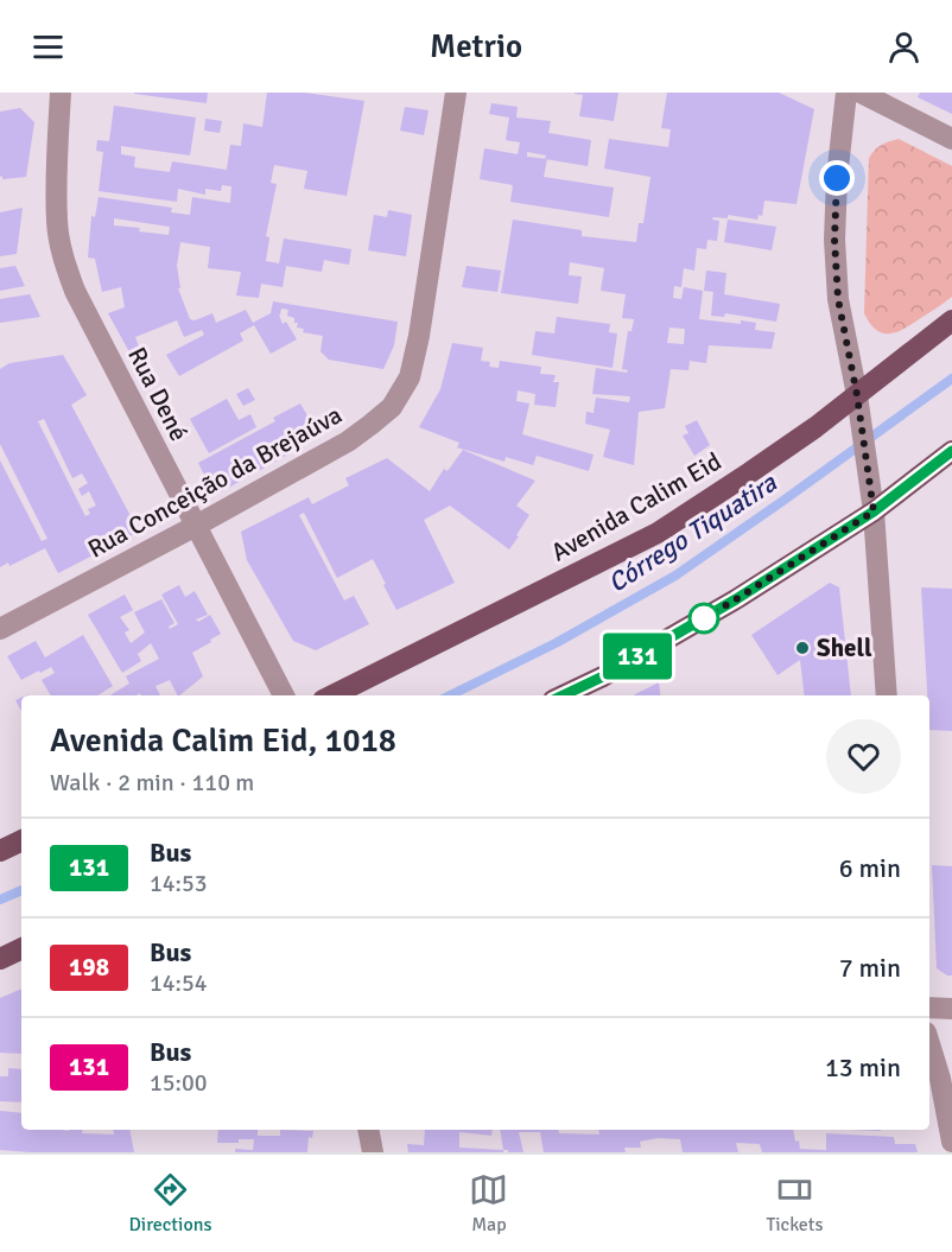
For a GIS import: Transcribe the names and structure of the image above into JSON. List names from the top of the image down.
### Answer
{
  "streets": {
    "main road": ["Avenida Calim Eid"],
    "street": ["Rua Dené", "Rua Conceição da Brejaúva"]
  },
  "crossings": [
    ["Rua Dené", "Rua Conceição da Brejaúva"]
  ],
  "water": ["Córrego Tiquatira"],
  "places": ["Shell"],
  "lines": ["bus line 131"],
  "page": {
    "header": "Metrio",
    "on_map": "131",
    "heading": ["Avenida Calim Eid, 1018", "Walk · 2 min · 110 m"],
    "list": [
      {
        "mark": "131",
        "name": "Bus",
        "note": "14:53",
        "value": "6 min"
      },
      {
        "mark": "198",
        "name": "Bus",
        "note": "14:54",
        "value": "7 min"
      },
      {
        "mark": "131",
        "name": "Bus",
        "note": "15:00",
        "value": "13 min"
      }
    ],
    "tabs": ["Directions", "Map", "Tickets"]
  }
}
